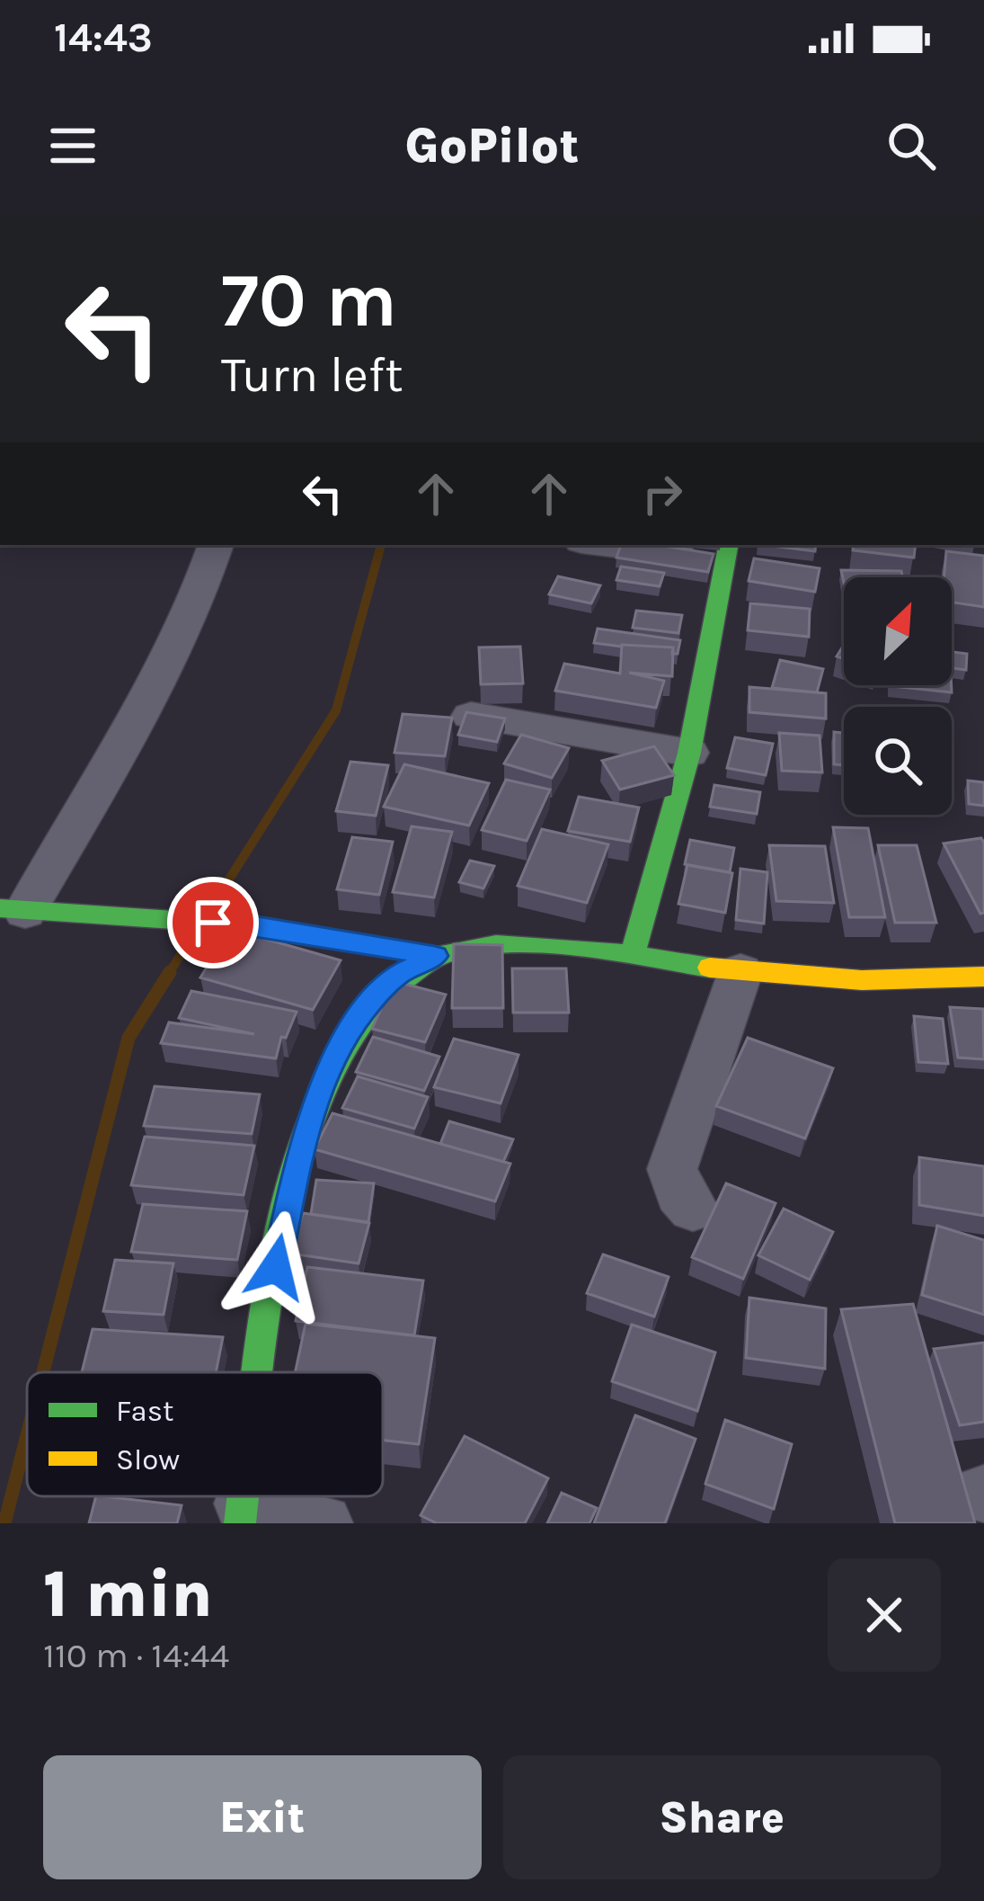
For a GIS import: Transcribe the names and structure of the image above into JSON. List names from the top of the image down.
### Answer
{
  "legend": ["Fast", "Slow"],
  "north": "top right",
  "page": {
    "status": "14:43",
    "header": "GoPilot",
    "turn": ["70 m", "Turn left"],
    "heading": ["1 min", "110 m · 14:44"],
    "buttons": ["Exit", "Share"]
  }
}
